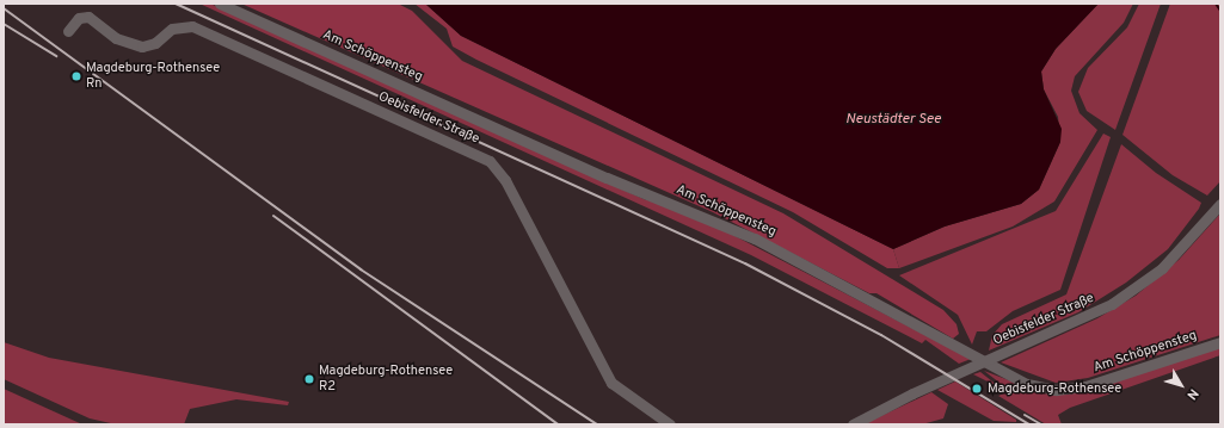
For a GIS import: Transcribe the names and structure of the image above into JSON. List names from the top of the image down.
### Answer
{
  "streets": {
    "street": ["Am Schöppensteg", "Oebisfelder Straße"]
  },
  "water": ["Neustädter See"],
  "places": ["Magdeburg-Rothensee Rn", "Magdeburg-Rothensee R2", "Magdeburg-Rothensee"],
  "north": "bottom right"
}
